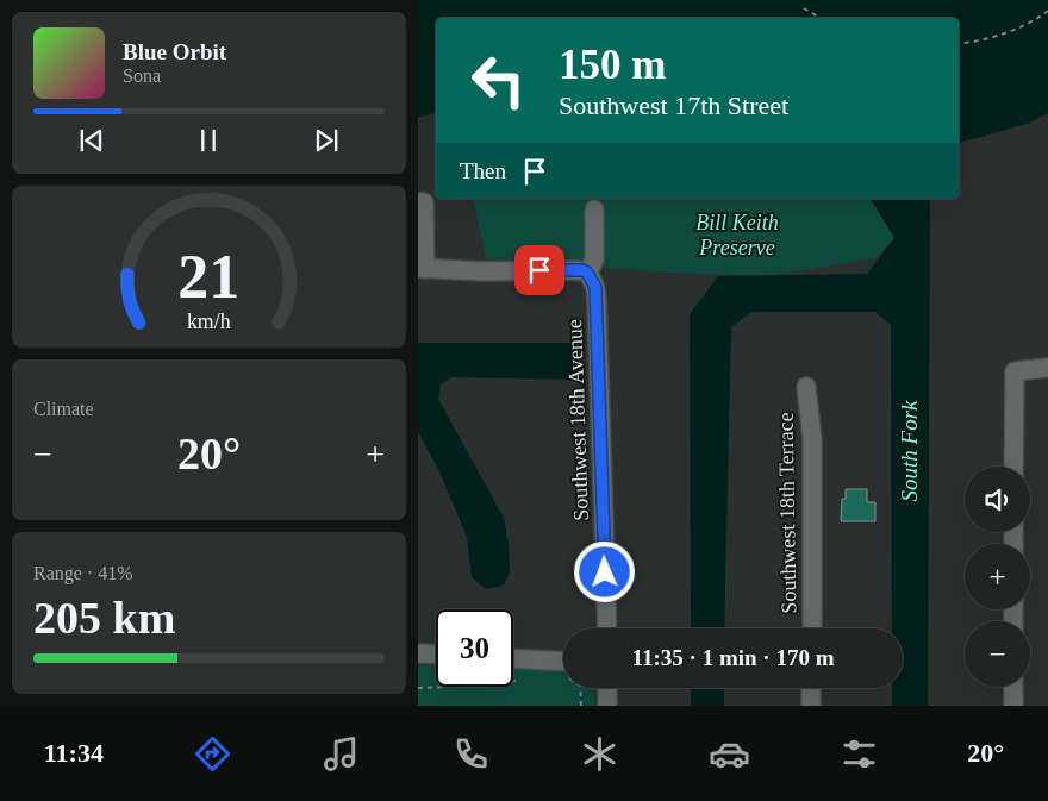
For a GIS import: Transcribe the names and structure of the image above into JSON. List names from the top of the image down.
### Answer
{
  "streets": {
    "street": ["Southwest 18th Avenue", "Southwest 18th Terrace"]
  },
  "water": ["South Fork"],
  "parks": ["Bill Keith Preserve"],
  "page": {
    "turn": ["150 m", "Southwest 17th Street"],
    "song": ["Blue Orbit", "Sona"],
    "then": "Then",
    "tile": [
      "Climate",
      ["Range · 41%", "205 km"]
    ],
    "heat": ["−", "20°", "+"],
    "map_buttons": ["+", "−"],
    "limit": "30",
    "trip": "11:35 · 1 min · 170 m",
    "tabs": ["11:34", "20°"],
    "gauge": ["21", "km/h"]
  }
}
